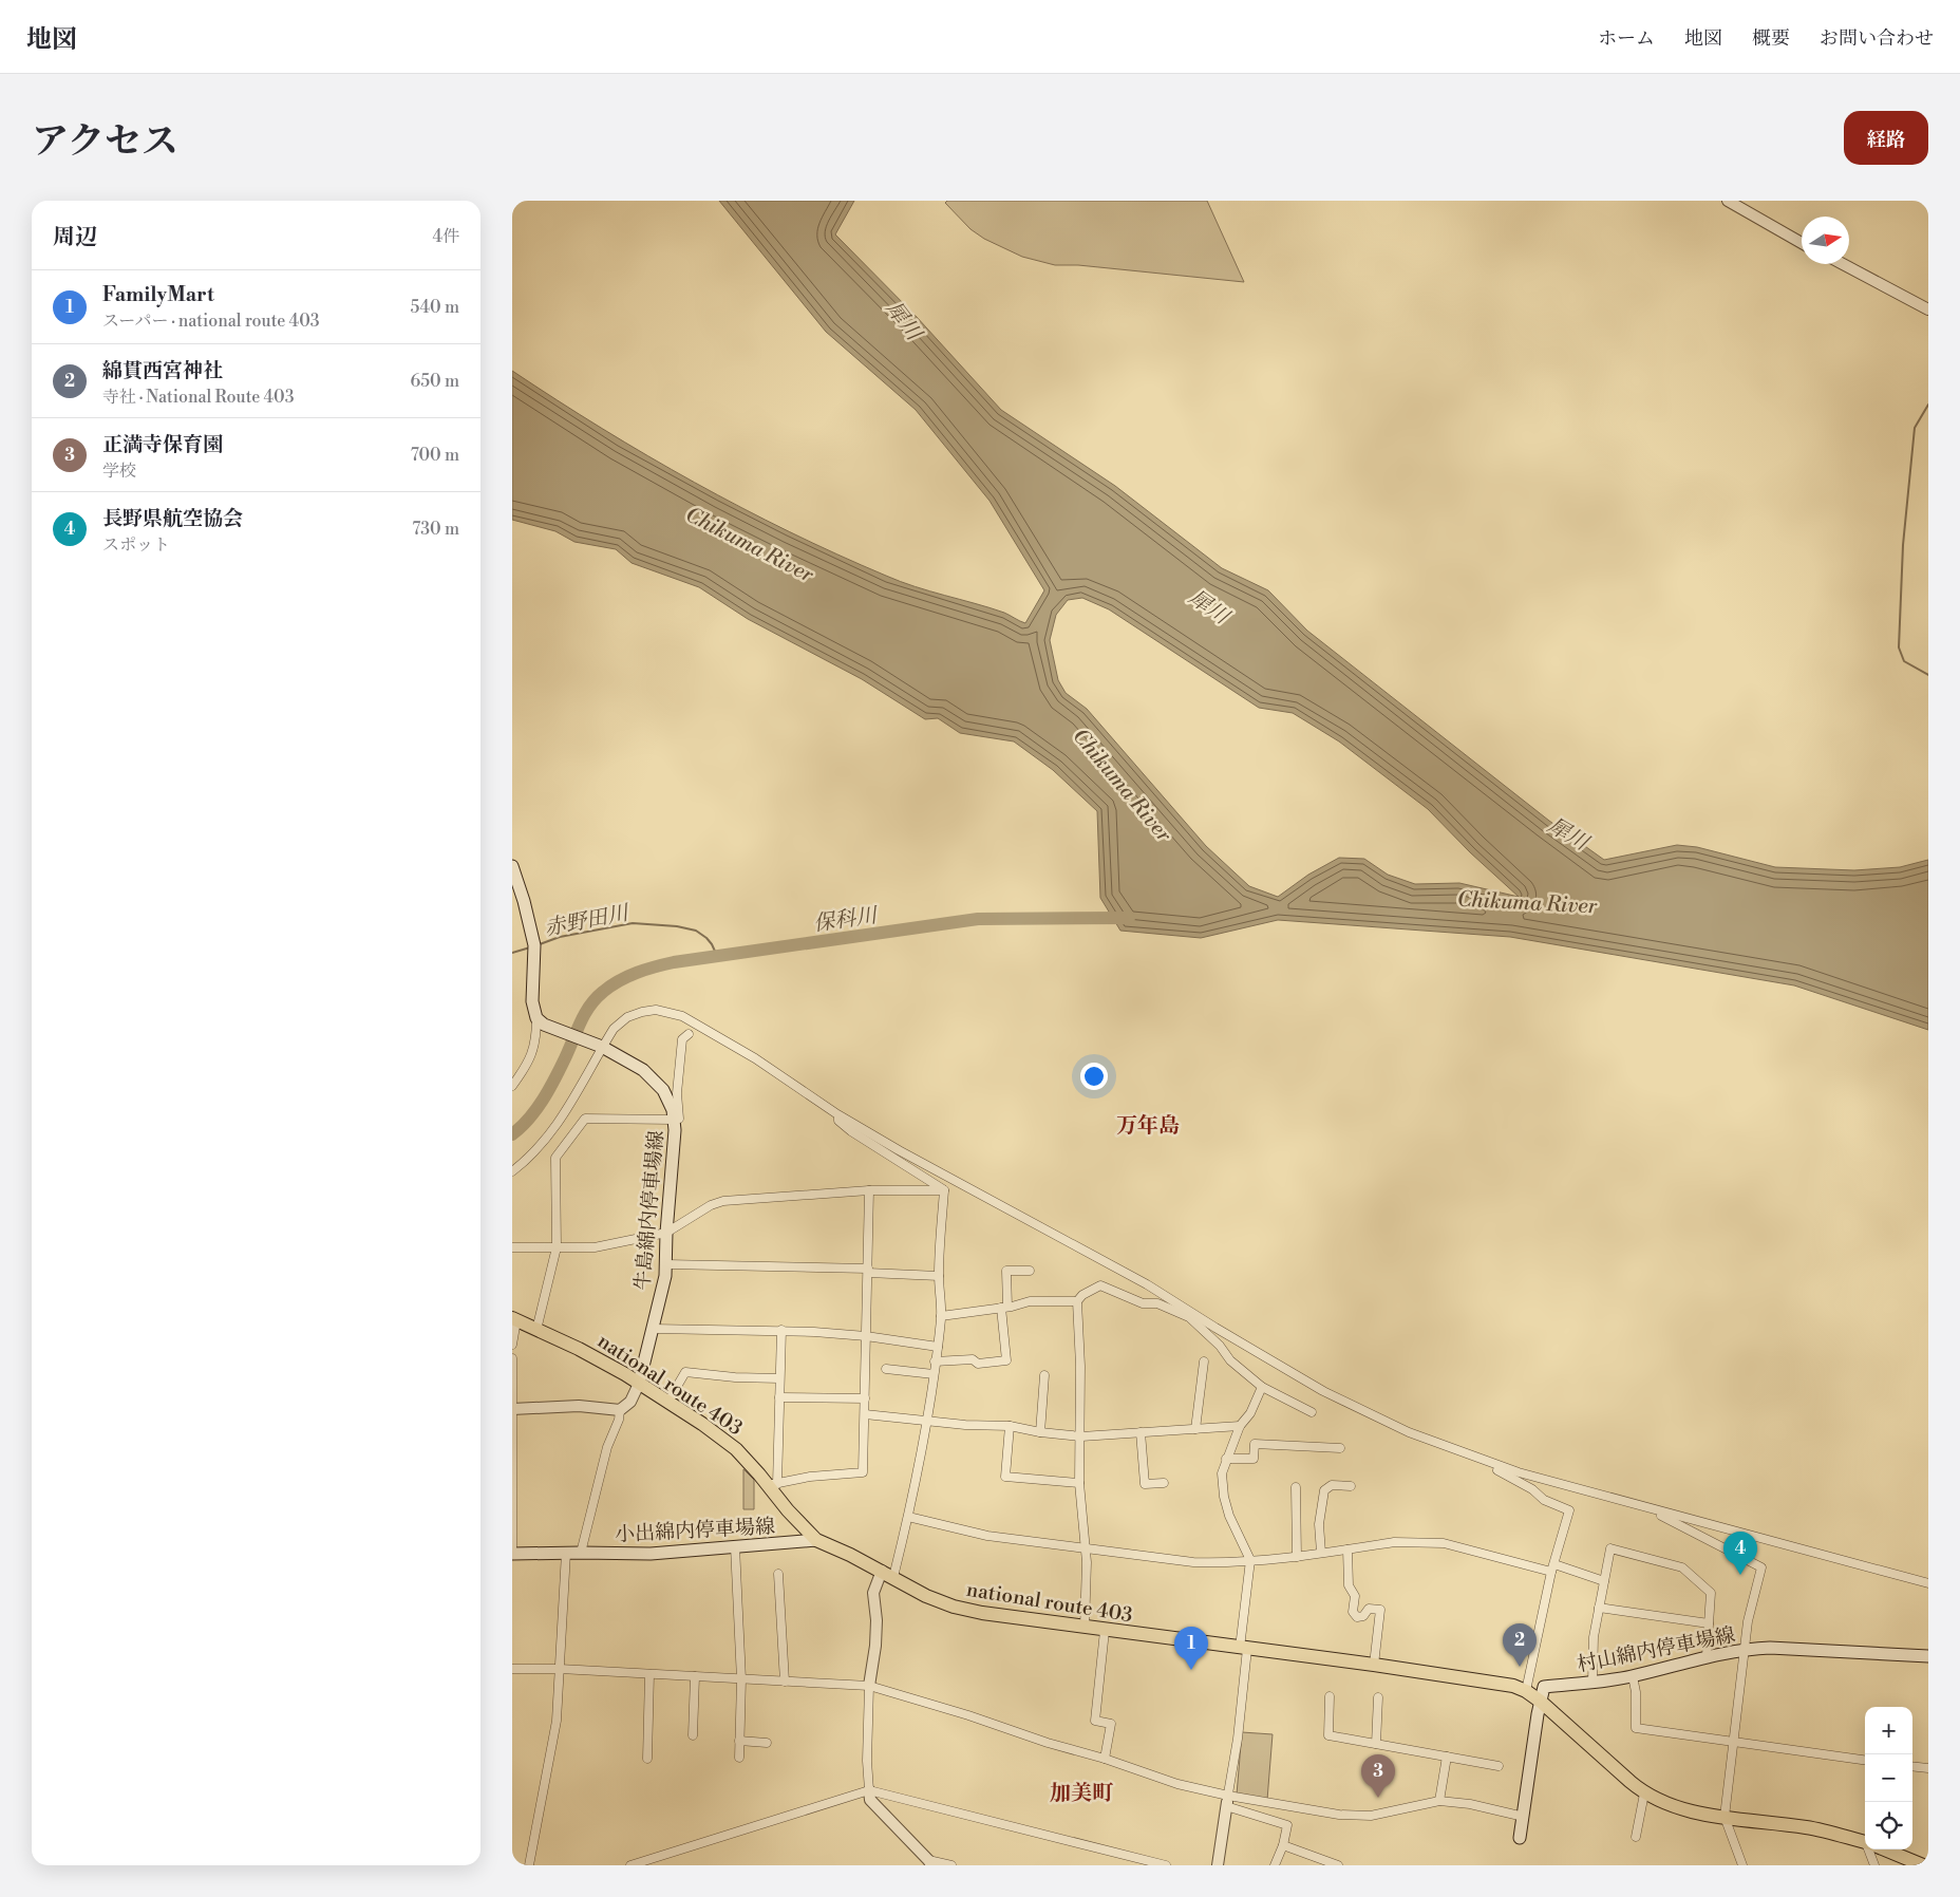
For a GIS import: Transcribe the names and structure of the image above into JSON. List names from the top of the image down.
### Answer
{
  "streets": {
    "highway": ["national route 403"],
    "main road": ["牛島綿内停車場線", "小出綿内停車場線", "村山綿内停車場線"]
  },
  "crossings": [
    ["牛島綿内停車場線", "national route 403"],
    ["national route 403", "小出綿内停車場線"]
  ],
  "districts": ["万年島", "加美町"],
  "water": [
    "犀川",
    "Chikuma River",
    "保科川",
    "赤野田川"
  ],
  "north": "right",
  "page": {
    "header": "地図",
    "nav": [
      "ホーム",
      "地図",
      "概要",
      "お問い合わせ"
    ],
    "title": "アクセス",
    "buttons": "経路",
    "heading": ["周辺", "4件"],
    "list": [
      {
        "mark": "1",
        "name": "FamilyMart",
        "note": "スーパー · national route 403",
        "value": "540 m"
      },
      {
        "mark": "2",
        "name": "綿貫西宮神社",
        "note": "寺社 · National Route 403",
        "value": "650 m"
      },
      {
        "mark": "3",
        "name": "正満寺保育園",
        "note": "学校",
        "value": "700 m"
      },
      {
        "mark": "4",
        "name": "長野県航空協会",
        "note": "スポット",
        "value": "730 m"
      }
    ],
    "pins": [
      "4",
      "2",
      "1",
      "3"
    ],
    "map_buttons": ["+", "−"]
  }
}
